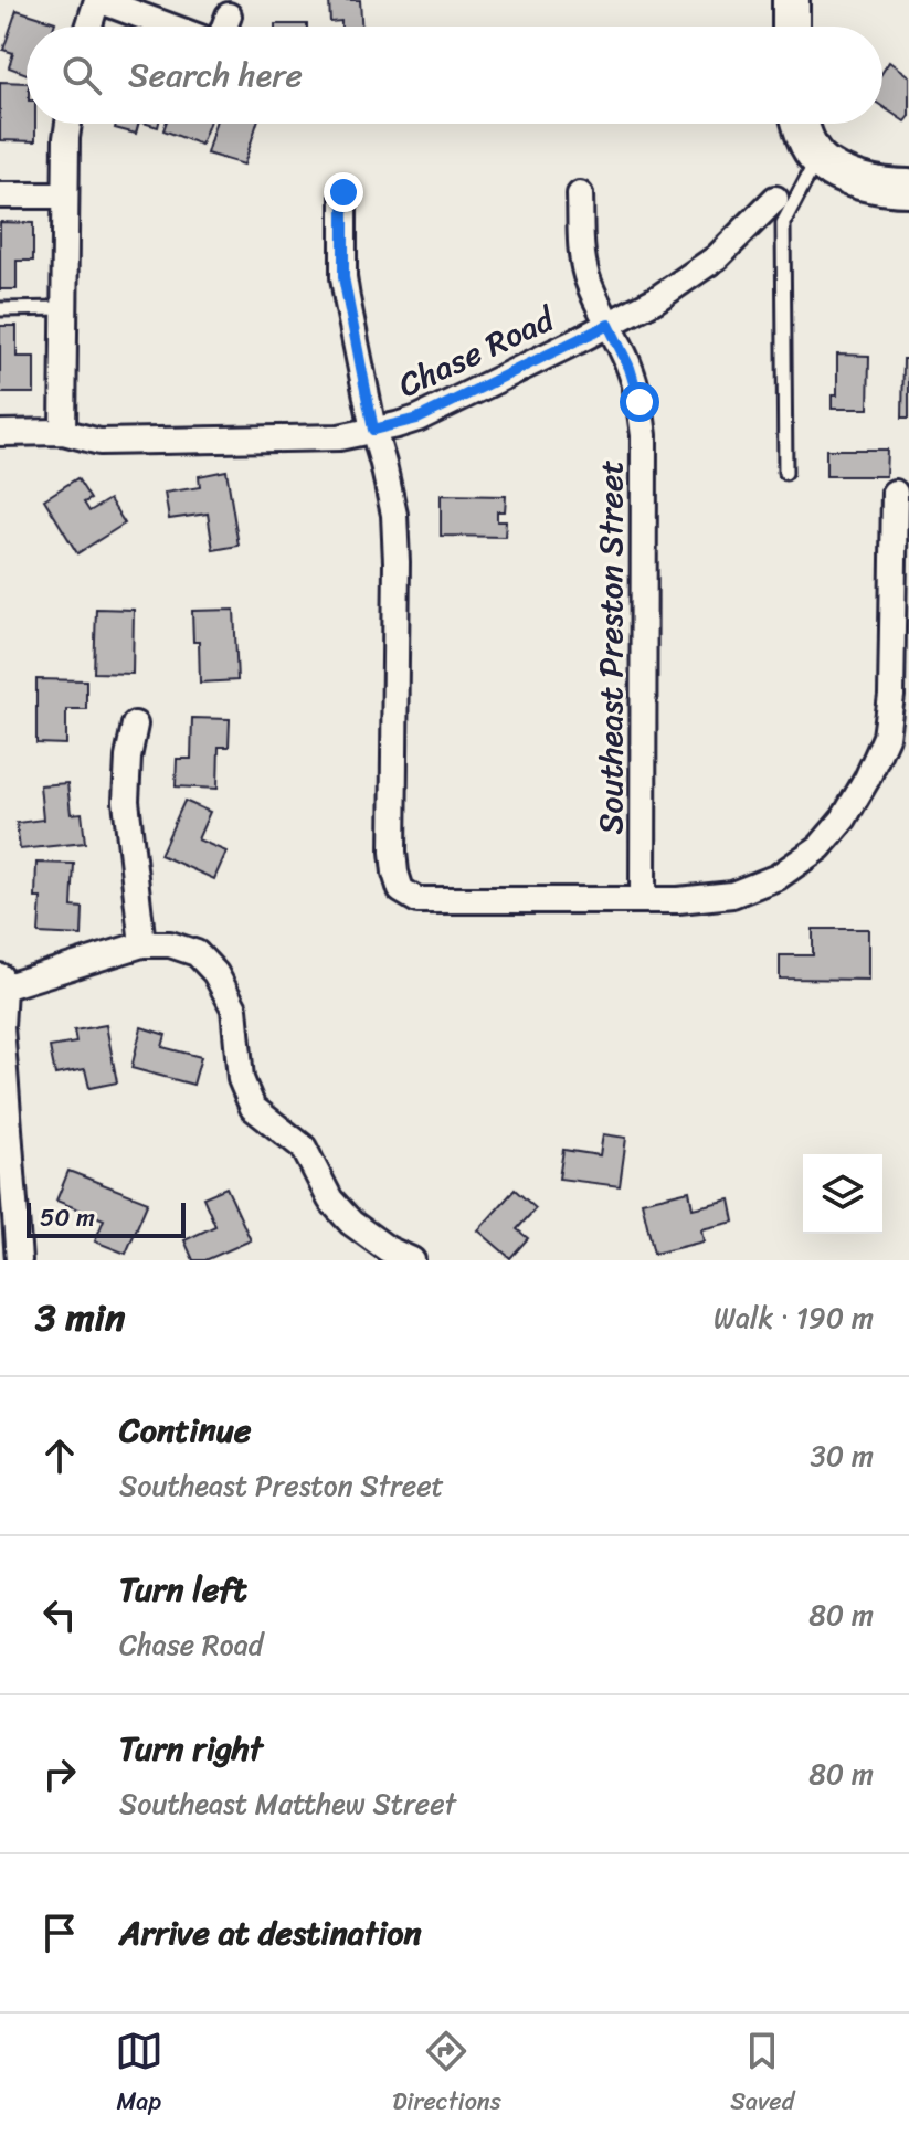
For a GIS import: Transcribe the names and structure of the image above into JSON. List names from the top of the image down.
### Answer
{
  "streets": {
    "street": ["Chase Road", "Southeast Preston Street"]
  },
  "crossings": [
    ["Chase Road", "Southeast Preston Street"]
  ],
  "scale_bar": "50 m",
  "page": {
    "search": "Search here",
    "scale": "50 m",
    "heading": ["3 min", "Walk · 190 m"],
    "list": [
      ["Continue", "Southeast Preston Street", "30 m"],
      ["Turn left", "Chase Road", "80 m"],
      ["Turn right", "Southeast Matthew Street", "80 m"],
      "Arrive at destination"
    ],
    "nav": ["Map", "Directions", "Saved"]
  }
}
